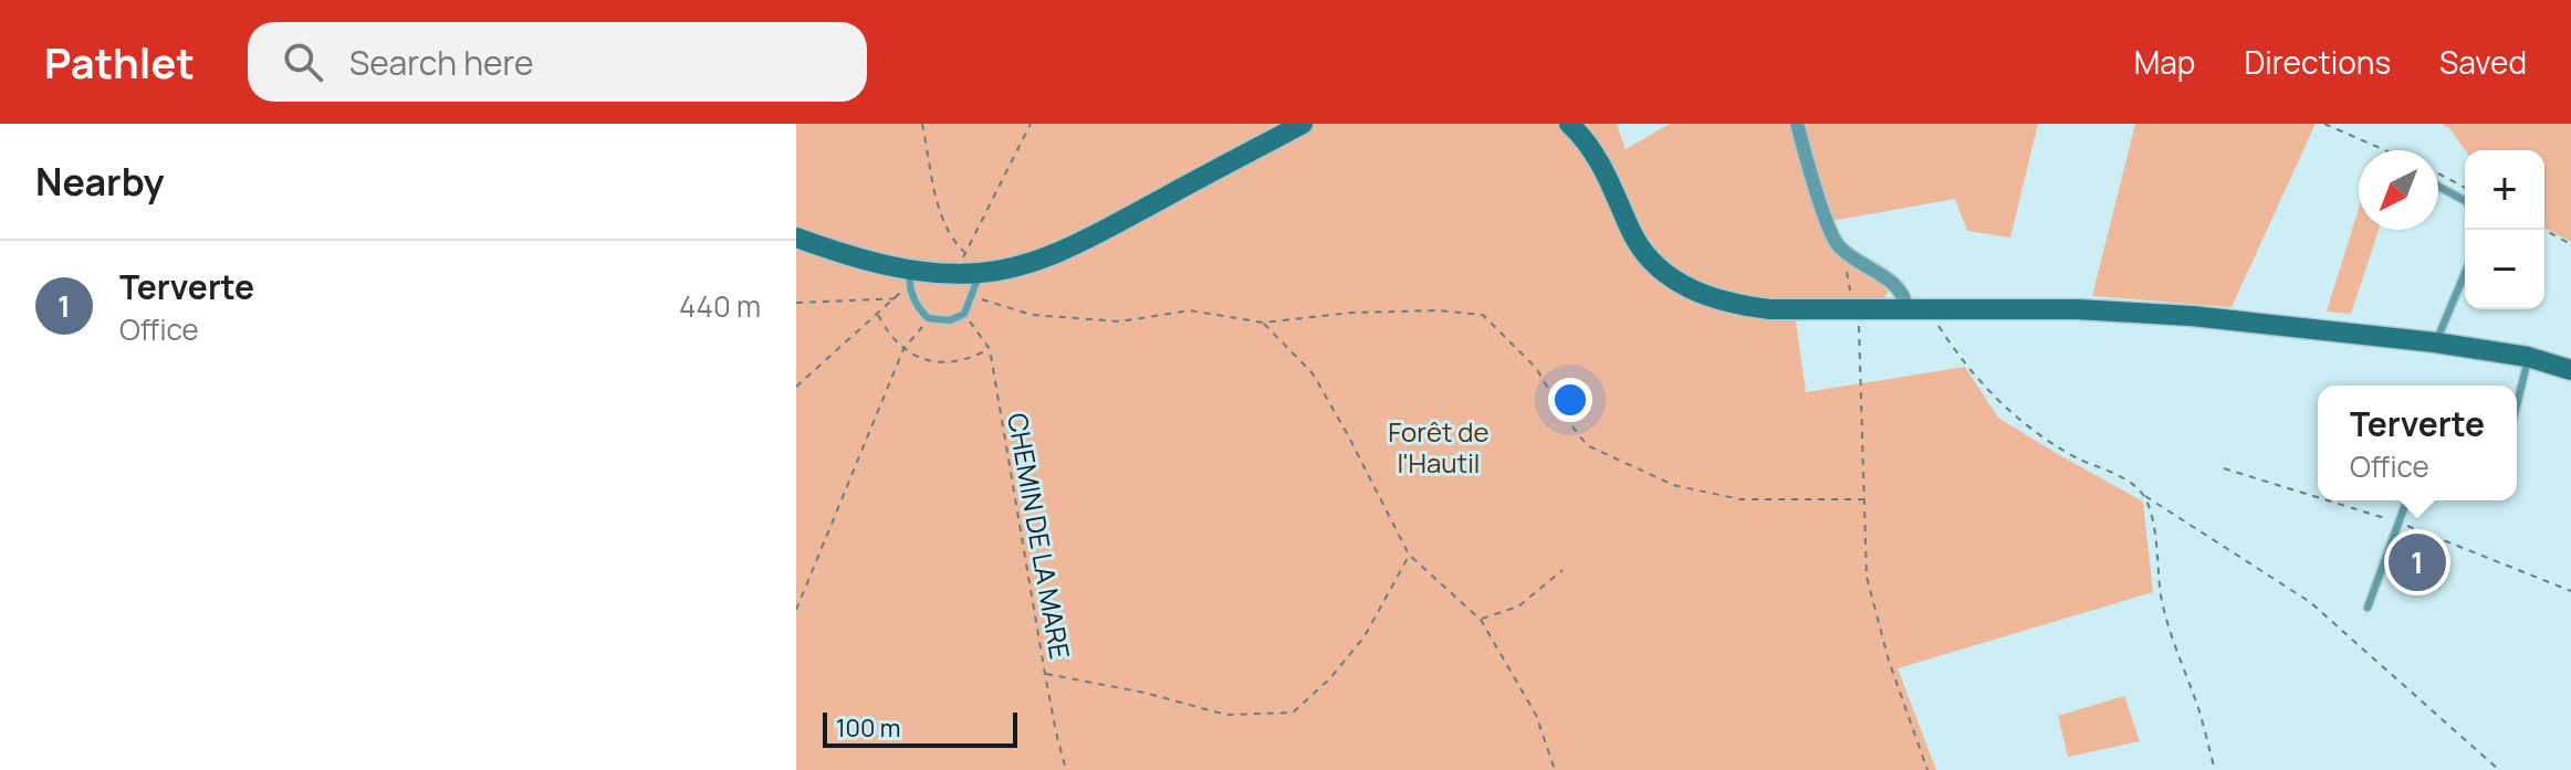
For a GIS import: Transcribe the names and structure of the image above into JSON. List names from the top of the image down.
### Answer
{
  "streets": {
    "path": ["CHEMIN DE LA MARE"]
  },
  "parks": ["Forêt de l'Hautil"],
  "scale_bar": "100 m",
  "north": "bottom left",
  "page": {
    "header": "Pathlet",
    "search": "Search here",
    "nav": ["Map", "Directions", "Saved"],
    "heading": "Nearby",
    "map_buttons": ["+", "−"],
    "list": [
      {
        "mark": "1",
        "name": "Terverte",
        "note": "Office",
        "value": "440 m"
      }
    ],
    "popup": ["Terverte", "Office"],
    "pins": "1",
    "scale": "100 m"
  }
}
